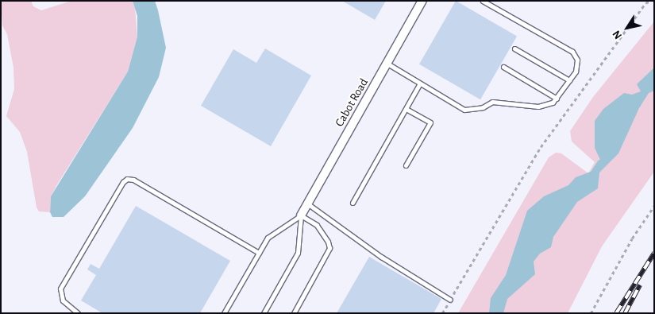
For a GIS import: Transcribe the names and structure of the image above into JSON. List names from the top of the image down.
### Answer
{
  "streets": {
    "street": ["Cabot Road"]
  },
  "north": "bottom left"
}
